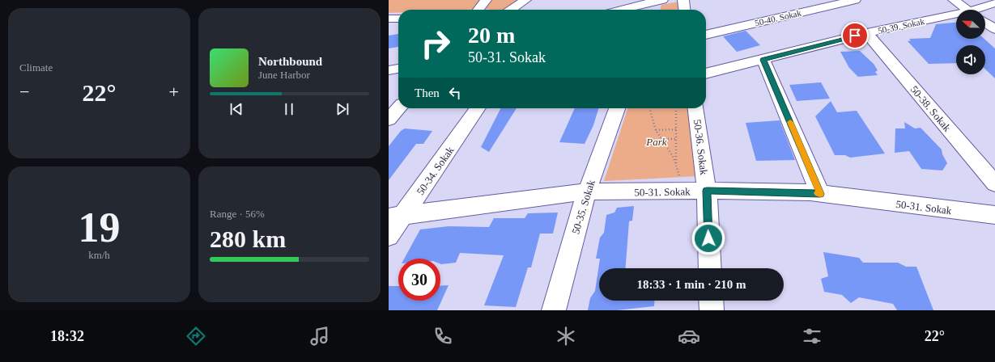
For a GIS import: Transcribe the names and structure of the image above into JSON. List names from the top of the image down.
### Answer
{
  "streets": {
    "street": [
      "50-40. Sokak",
      "50-39. Sokak",
      "50-38. Sokak",
      "50-36. Sokak",
      "50-34. Sokak",
      "50-31. Sokak",
      "50-35. Sokak"
    ]
  },
  "crossings": [
    ["50-39. Sokak", "50-38. Sokak"],
    ["50-36. Sokak", "50-31. Sokak"],
    ["50-34. Sokak", "50-31. Sokak"],
    ["50-31. Sokak", "50-35. Sokak"]
  ],
  "parks": ["Park"],
  "north": "left",
  "page": {
    "tile": [
      "Climate",
      ["19", "km/h"],
      ["Range · 56%", "280 km"]
    ],
    "turn": ["20 m", "50-31. Sokak"],
    "song": ["Northbound", "June Harbor"],
    "then": "Then",
    "heat": ["−", "22°", "+"],
    "limit": "30",
    "trip": "18:33 · 1 min · 210 m",
    "tabs": ["18:32", "22°"]
  }
}
